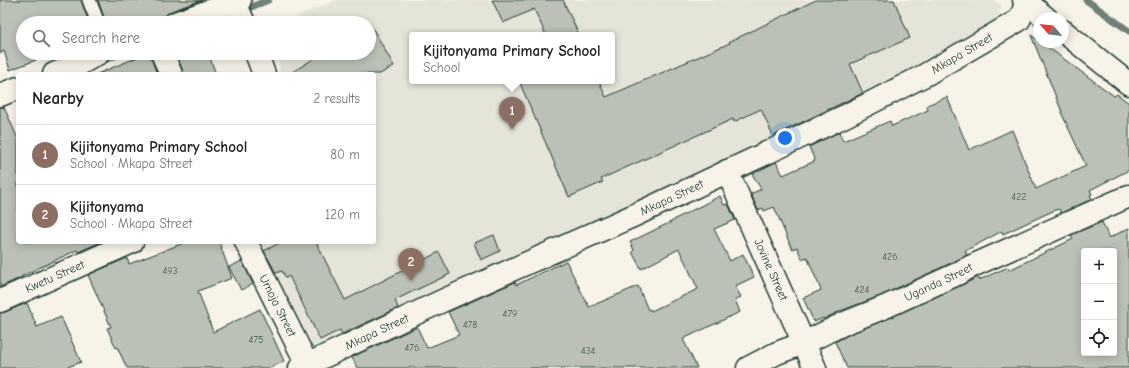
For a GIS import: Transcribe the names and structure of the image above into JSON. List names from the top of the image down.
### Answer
{
  "streets": {
    "street": [
      "Mkapa Street",
      "Jovine Street",
      "Kwetu Street",
      "Uganda Street",
      "Umoja Street"
    ]
  },
  "crossings": [
    ["Mkapa Street", "Jovine Street"],
    ["Mkapa Street", "Umoja Street"],
    ["Jovine Street", "Uganda Street"]
  ],
  "house_numbers": [
    "422",
    "426",
    "493",
    "424",
    "479",
    "478",
    "475",
    "476",
    "434"
  ],
  "north": "top left",
  "page": {
    "search": "Search here",
    "popup": ["Kijitonyama Primary School", "School"],
    "heading": ["Nearby", "2 results"],
    "pins": ["1", "2"],
    "list": [
      {
        "mark": "1",
        "name": "Kijitonyama Primary School",
        "note": "School · Mkapa Street",
        "value": "80 m"
      },
      {
        "mark": "2",
        "name": "Kijitonyama",
        "note": "School · Mkapa Street",
        "value": "120 m"
      }
    ],
    "map_buttons": ["+", "−"]
  }
}
